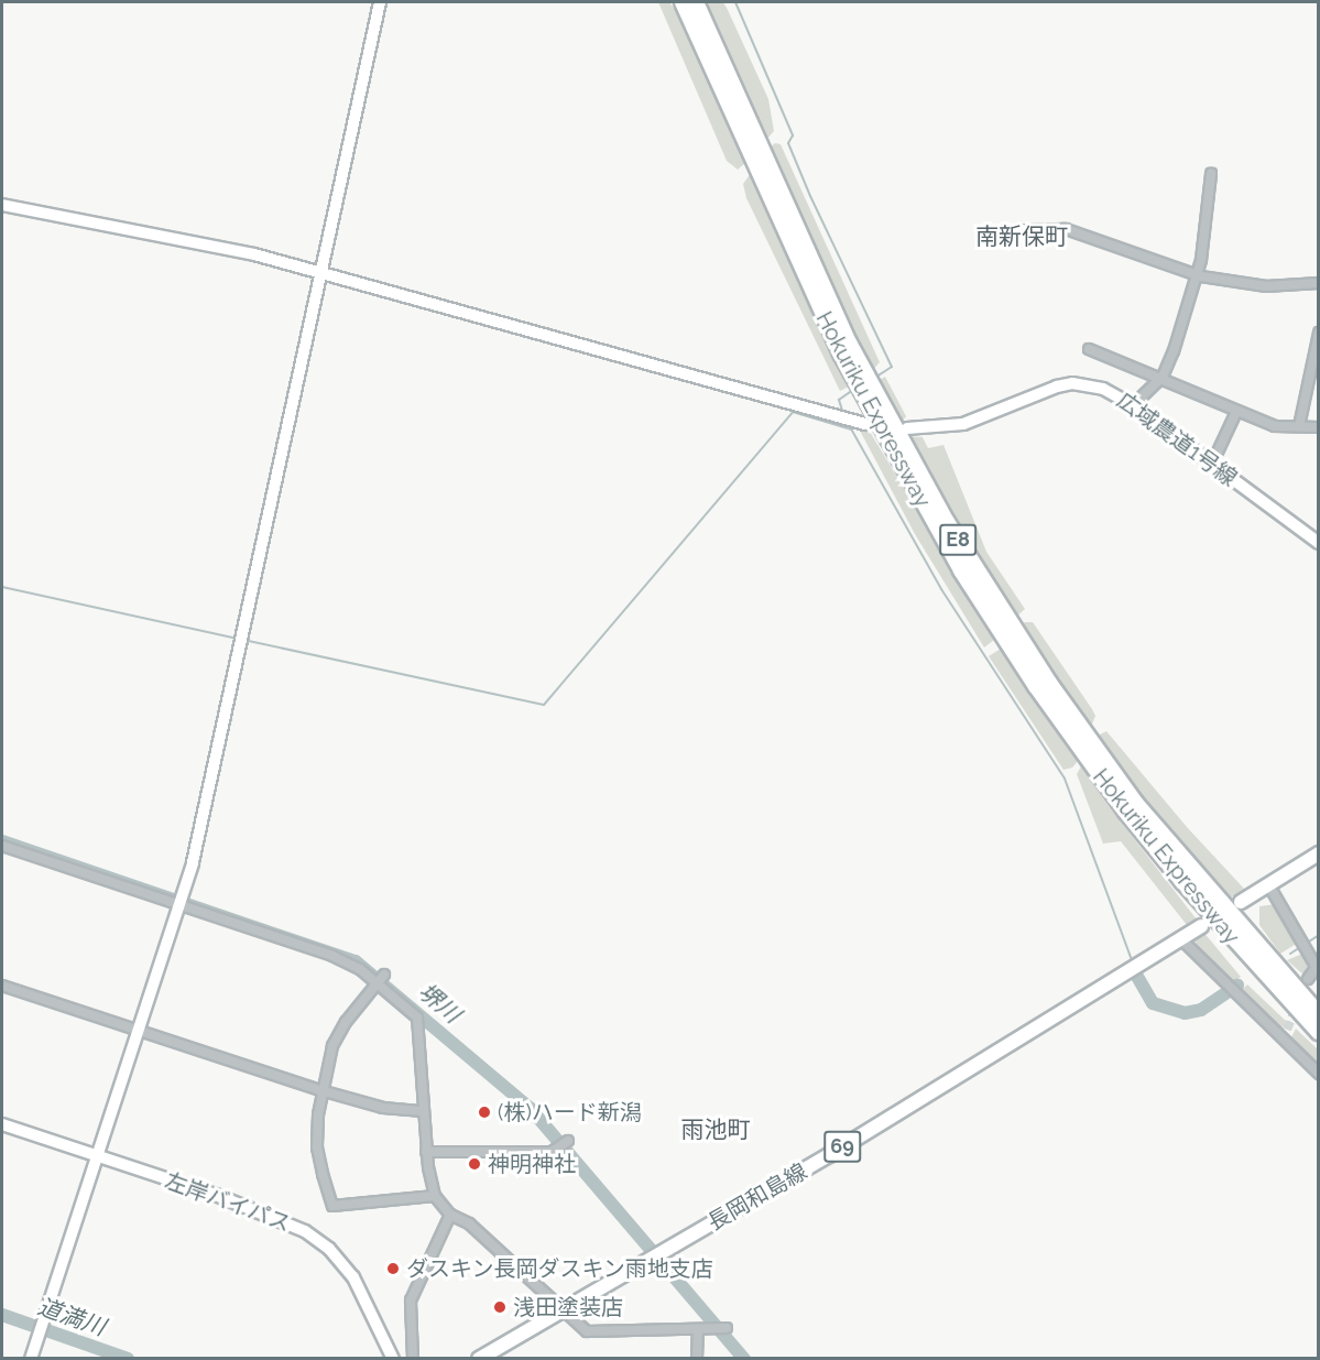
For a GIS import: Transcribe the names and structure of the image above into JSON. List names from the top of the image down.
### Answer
{
  "streets": {
    "highway": ["Hokuriku Expressway", "E8"],
    "main road": ["69", "長岡和島線"],
    "street": ["広域農道1号線", "左岸バイパス"]
  },
  "districts": ["南新保町", "雨池町"],
  "water": ["堺川", "道満川"],
  "places": [
    "(株)ハード新潟",
    "神明神社",
    "ダスキン長岡ダスキン雨地支店",
    "浅田塗装店"
  ]
}
